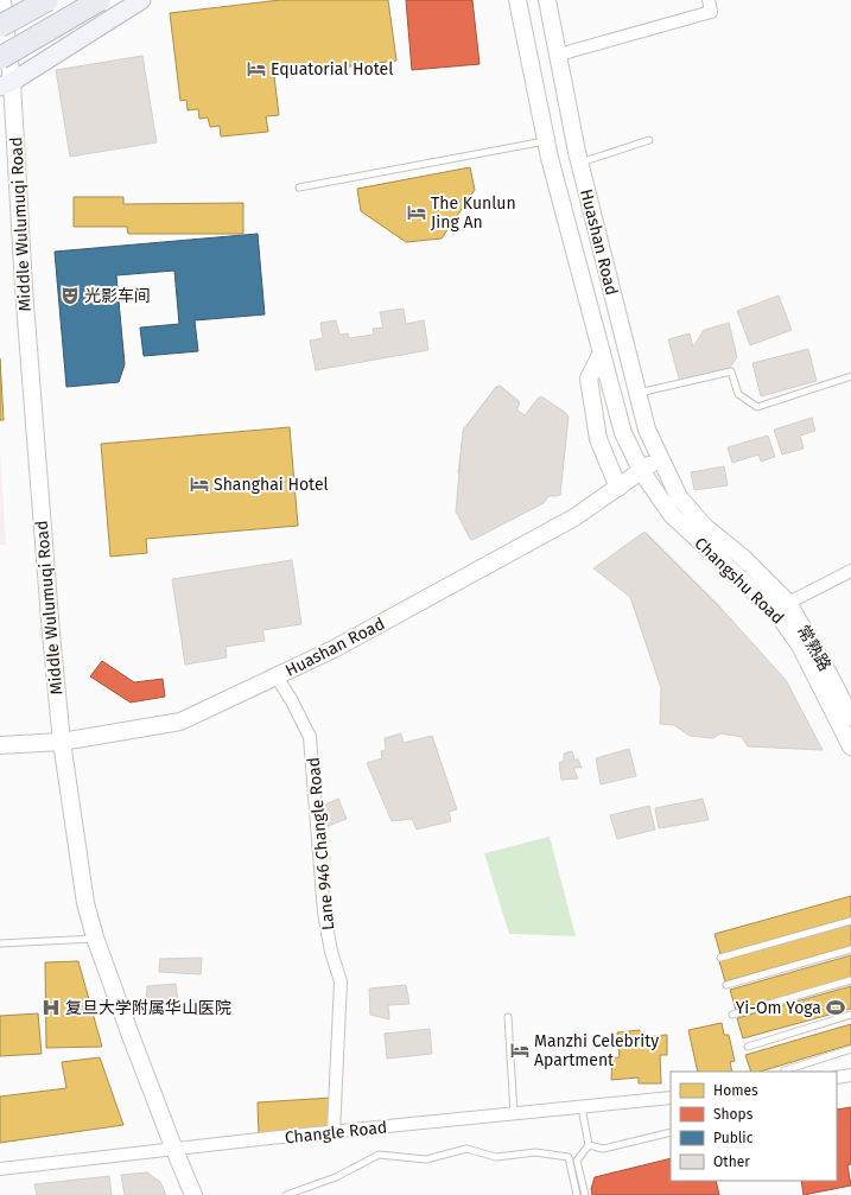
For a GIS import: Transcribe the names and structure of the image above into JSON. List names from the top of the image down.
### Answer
{
  "streets": {
    "main road": [
      "Middle Wulumuqi Road",
      "Huashan Road",
      "Changshu Road",
      "常熟路"
    ],
    "street": ["Lane 946 Changle Road", "Changle Road"]
  },
  "crossings": [
    ["Middle Wulumuqi Road", "Huashan Road"],
    ["Middle Wulumuqi Road", "Changle Road"],
    ["Huashan Road", "Changshu Road"],
    ["Huashan Road", "常熟路"],
    ["Huashan Road", "Lane 946 Changle Road"],
    ["Changshu Road", "常熟路"],
    ["Lane 946 Changle Road", "Changle Road"]
  ],
  "places": {
    "hotel": [
      "Equatorial Hotel",
      "The Kunlun Jing An",
      "Shanghai Hotel",
      "Manzhi Celebrity Apartment"
    ],
    "theatre": ["光影车间"],
    "hospital": ["复旦大学附属华山医院"],
    "sports": ["Yi-Om Yoga"]
  },
  "legend": [
    "Homes",
    "Shops",
    "Public",
    "Other"
  ]
}
